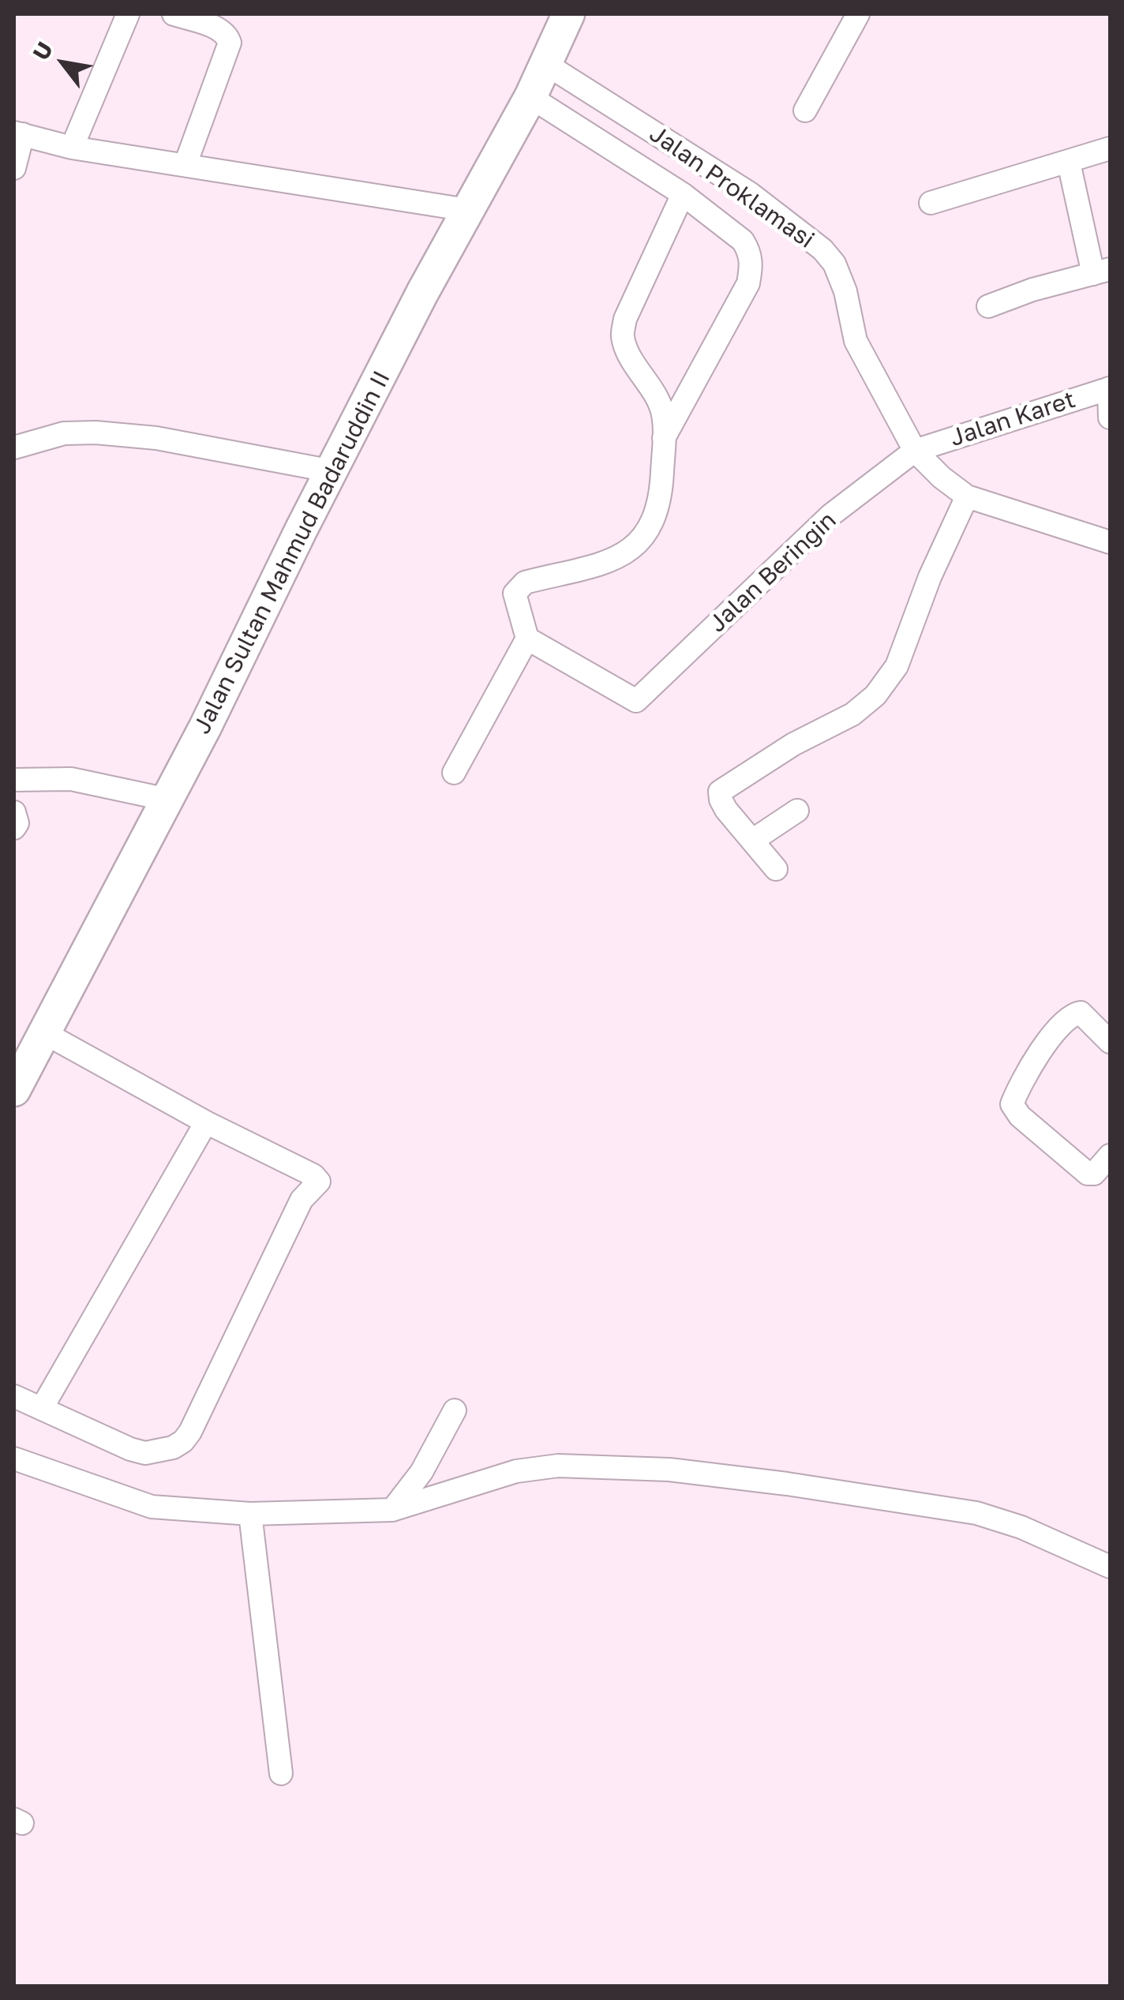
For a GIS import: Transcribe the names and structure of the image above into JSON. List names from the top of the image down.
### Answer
{
  "streets": {
    "highway": ["Jalan Sultan Mahmud Badaruddin II"],
    "street": ["Jalan Proklamasi", "Jalan Karet", "Jalan Beringin"]
  },
  "crossings": [
    ["Jalan Proklamasi", "Jalan Karet"],
    ["Jalan Proklamasi", "Jalan Sultan Mahmud Badaruddin II"],
    ["Jalan Proklamasi", "Jalan Beringin"],
    ["Jalan Karet", "Jalan Beringin"]
  ],
  "north": "top left"
}
